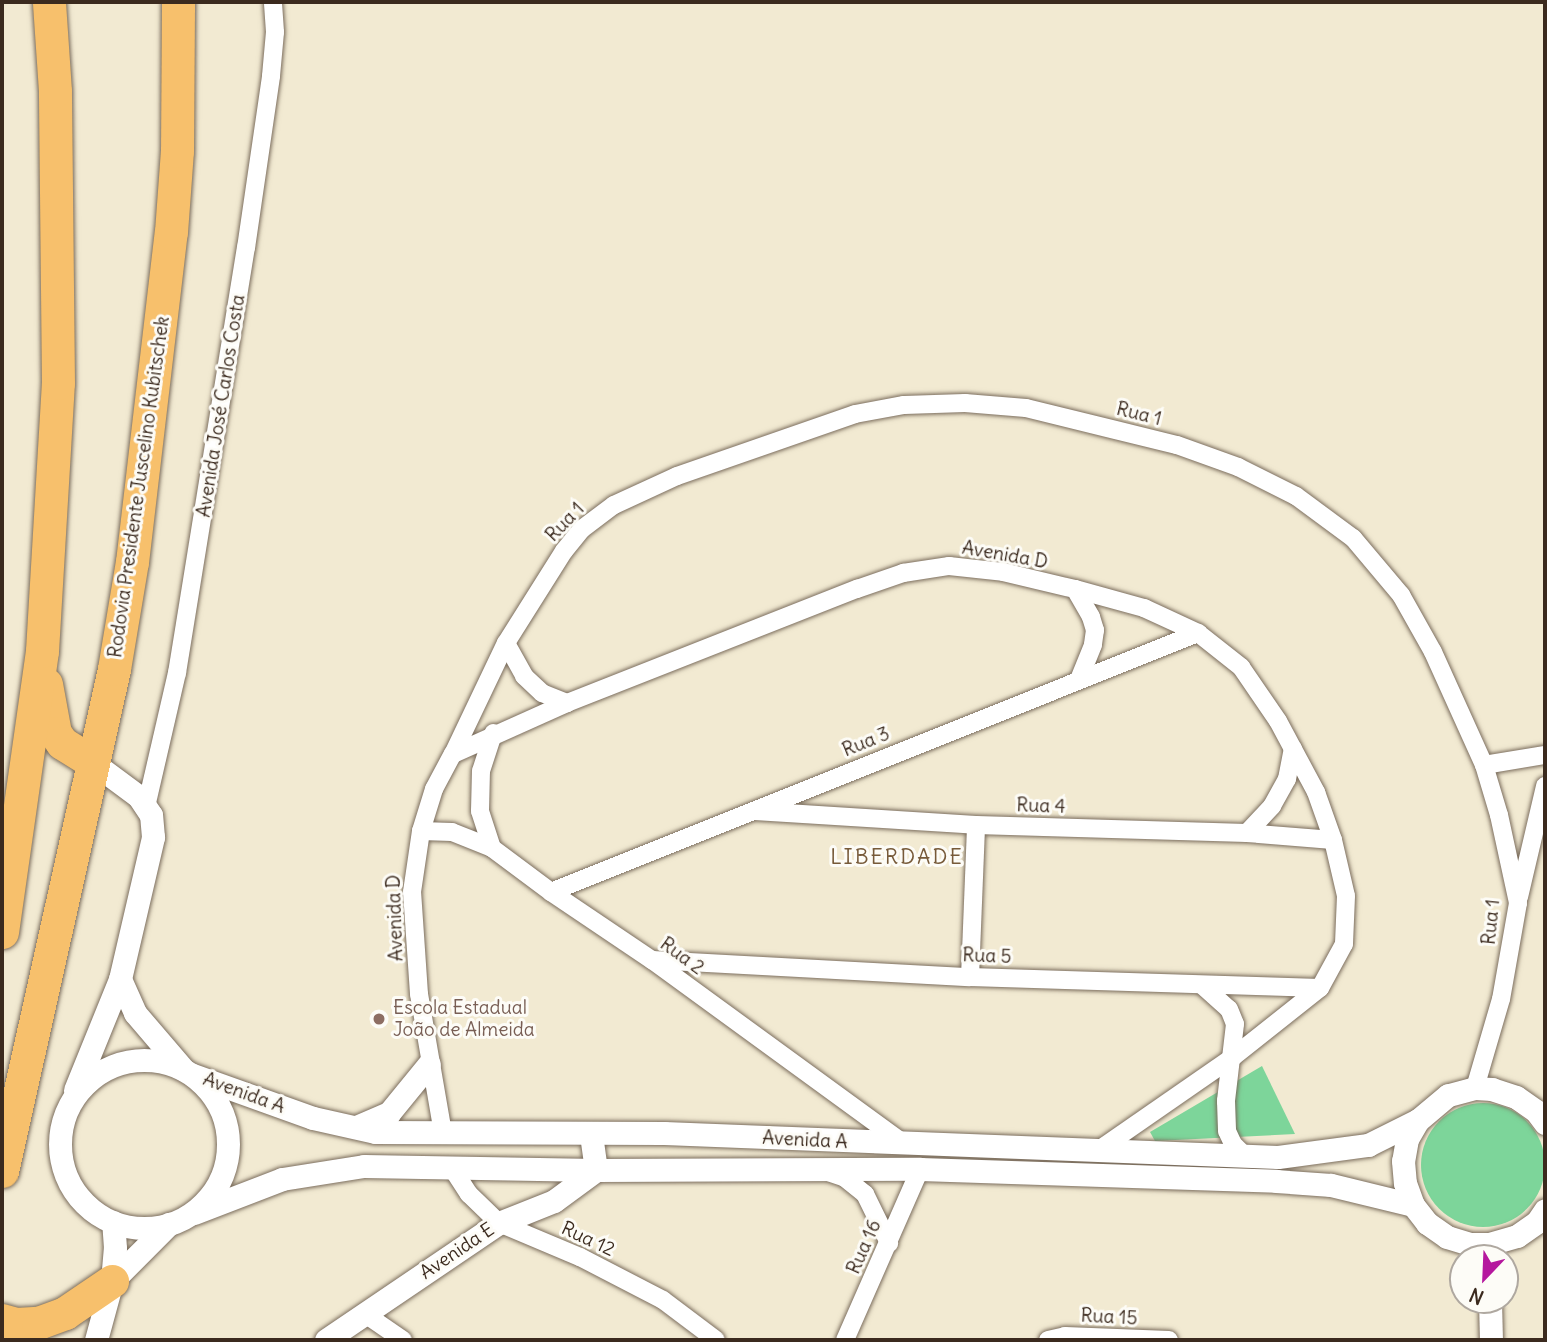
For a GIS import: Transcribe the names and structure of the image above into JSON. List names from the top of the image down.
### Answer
{
  "streets": {
    "highway": ["Rodovia Presidente Juscelino Kubitschek"],
    "street": [
      "Avenida José Carlos Costa",
      "Rua 1",
      "Avenida D",
      "Rua 3",
      "Rua 4",
      "Rua 2",
      "Rua 5",
      "Avenida A",
      "Rua 12",
      "Rua 16",
      "Avenida E",
      "Rua 15"
    ]
  },
  "crossings": [
    ["Avenida José Carlos Costa", "Avenida A"],
    ["Rua 1", "Avenida D"],
    ["Avenida D", "Rua 3"],
    ["Avenida D", "Rua 4"],
    ["Avenida D", "Rua 2"],
    ["Avenida D", "Rua 5"],
    ["Avenida D", "Avenida A"],
    ["Rua 3", "Rua 4"],
    ["Rua 3", "Rua 2"],
    ["Rua 2", "Rua 5"],
    ["Rua 2", "Avenida A"],
    ["Avenida A", "Rua 12"],
    ["Avenida A", "Rua 16"],
    ["Avenida A", "Avenida E"],
    ["Rua 12", "Avenida E"]
  ],
  "districts": ["LIBERDADE"],
  "places": ["Escola Estadual João de Almeida"],
  "north": "bottom left"
}
